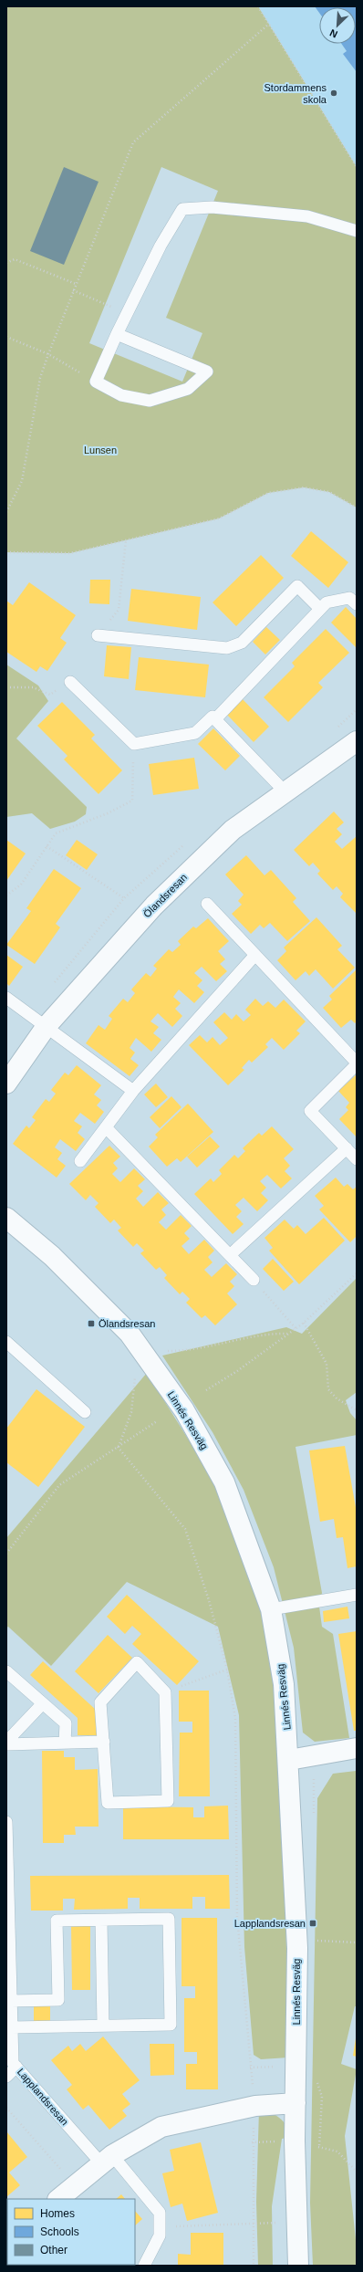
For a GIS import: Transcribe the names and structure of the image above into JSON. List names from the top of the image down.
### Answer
{
  "streets": {
    "street": ["Ölandsresan", "Linnés Resväg"],
    "lane": ["Lapplandsresan"]
  },
  "parks": ["Lunsen"],
  "places": {
    "other": ["Stordammens skola"],
    "transit": ["Ölandsresan", "Lapplandsresan"]
  },
  "legend": ["Homes", "Schools", "Other"],
  "north": "bottom left"
}
